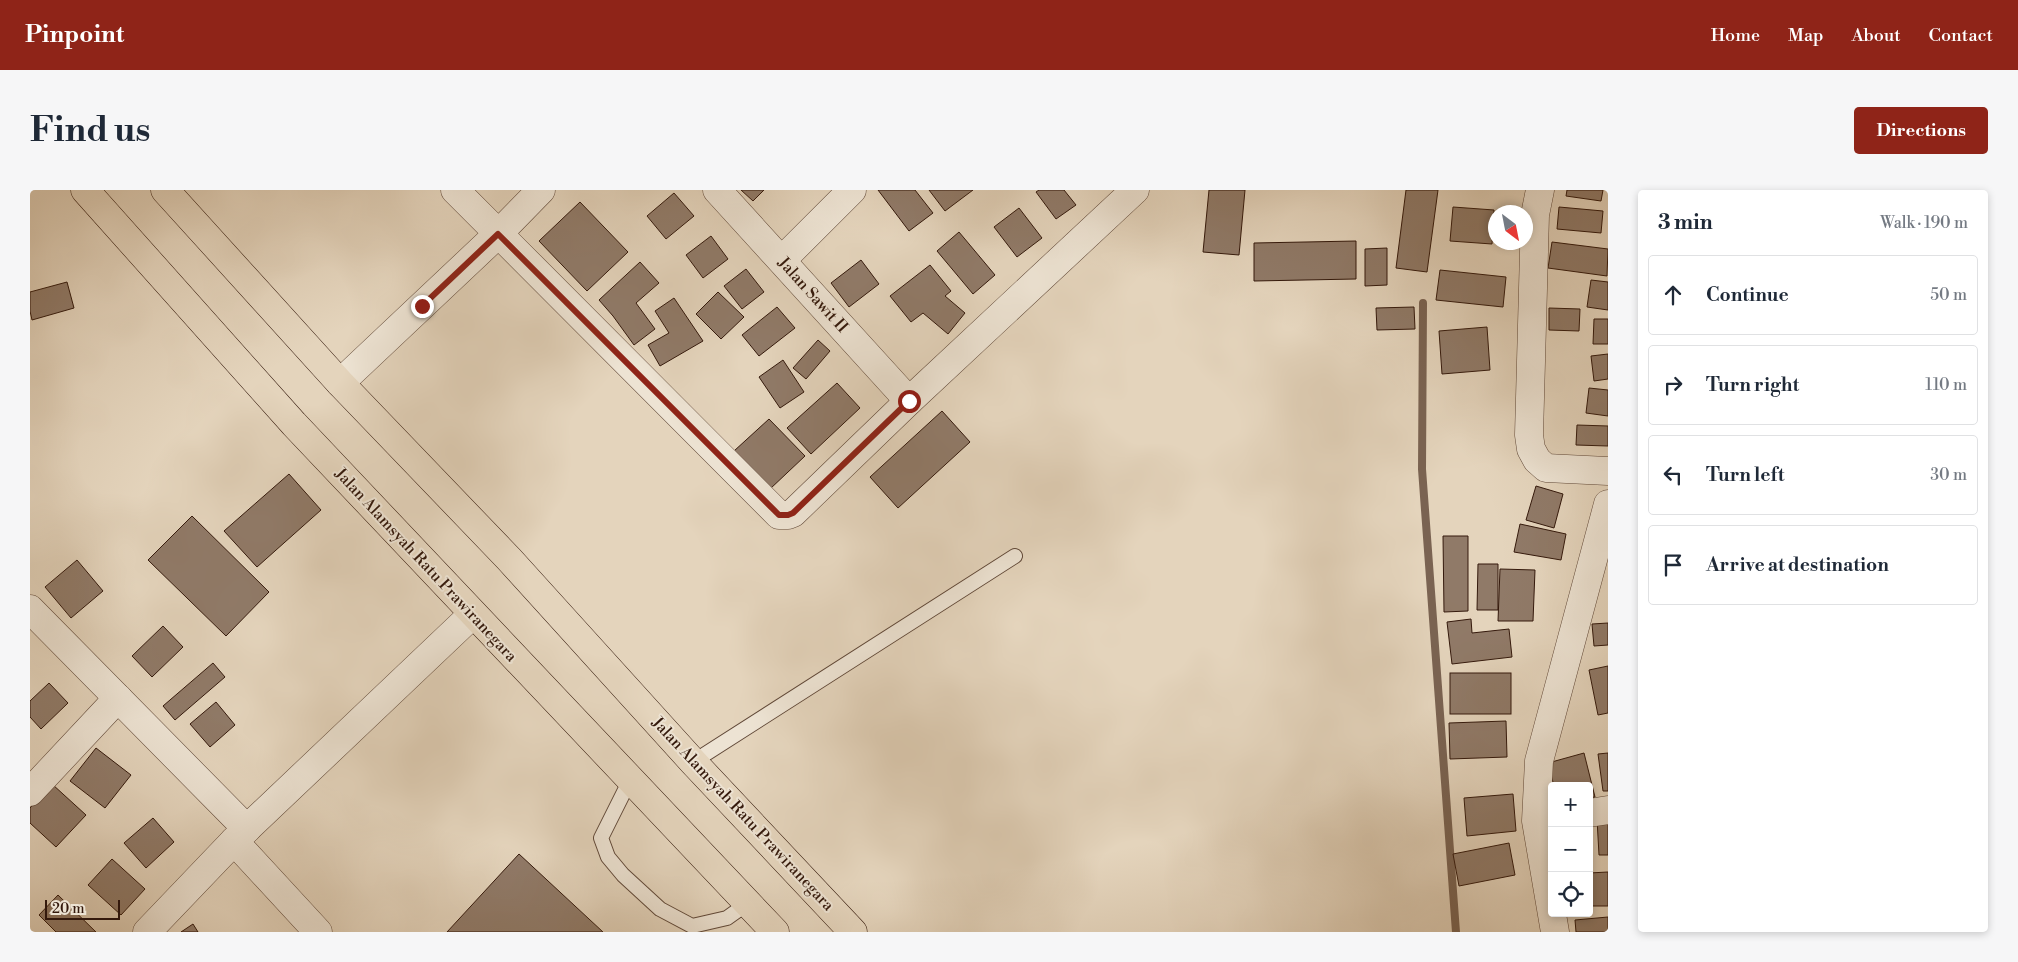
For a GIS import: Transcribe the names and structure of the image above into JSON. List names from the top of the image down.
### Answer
{
  "streets": {
    "highway": ["Jalan Alamsyah Ratu Prawiranegara"],
    "street": ["Jalan Sawit II"]
  },
  "scale_bar": "20 m",
  "north": "bottom right",
  "page": {
    "header": "Pinpoint",
    "nav": [
      "Home",
      "Map",
      "About",
      "Contact"
    ],
    "buttons": "Directions",
    "title": "Find us",
    "heading": ["3 min", "Walk · 190 m"],
    "list": [
      ["Continue", "50 m"],
      ["Turn right", "110 m"],
      ["Turn left", "30 m"],
      "Arrive at destination"
    ],
    "map_buttons": ["+", "−"],
    "scale": "20 m"
  }
}
